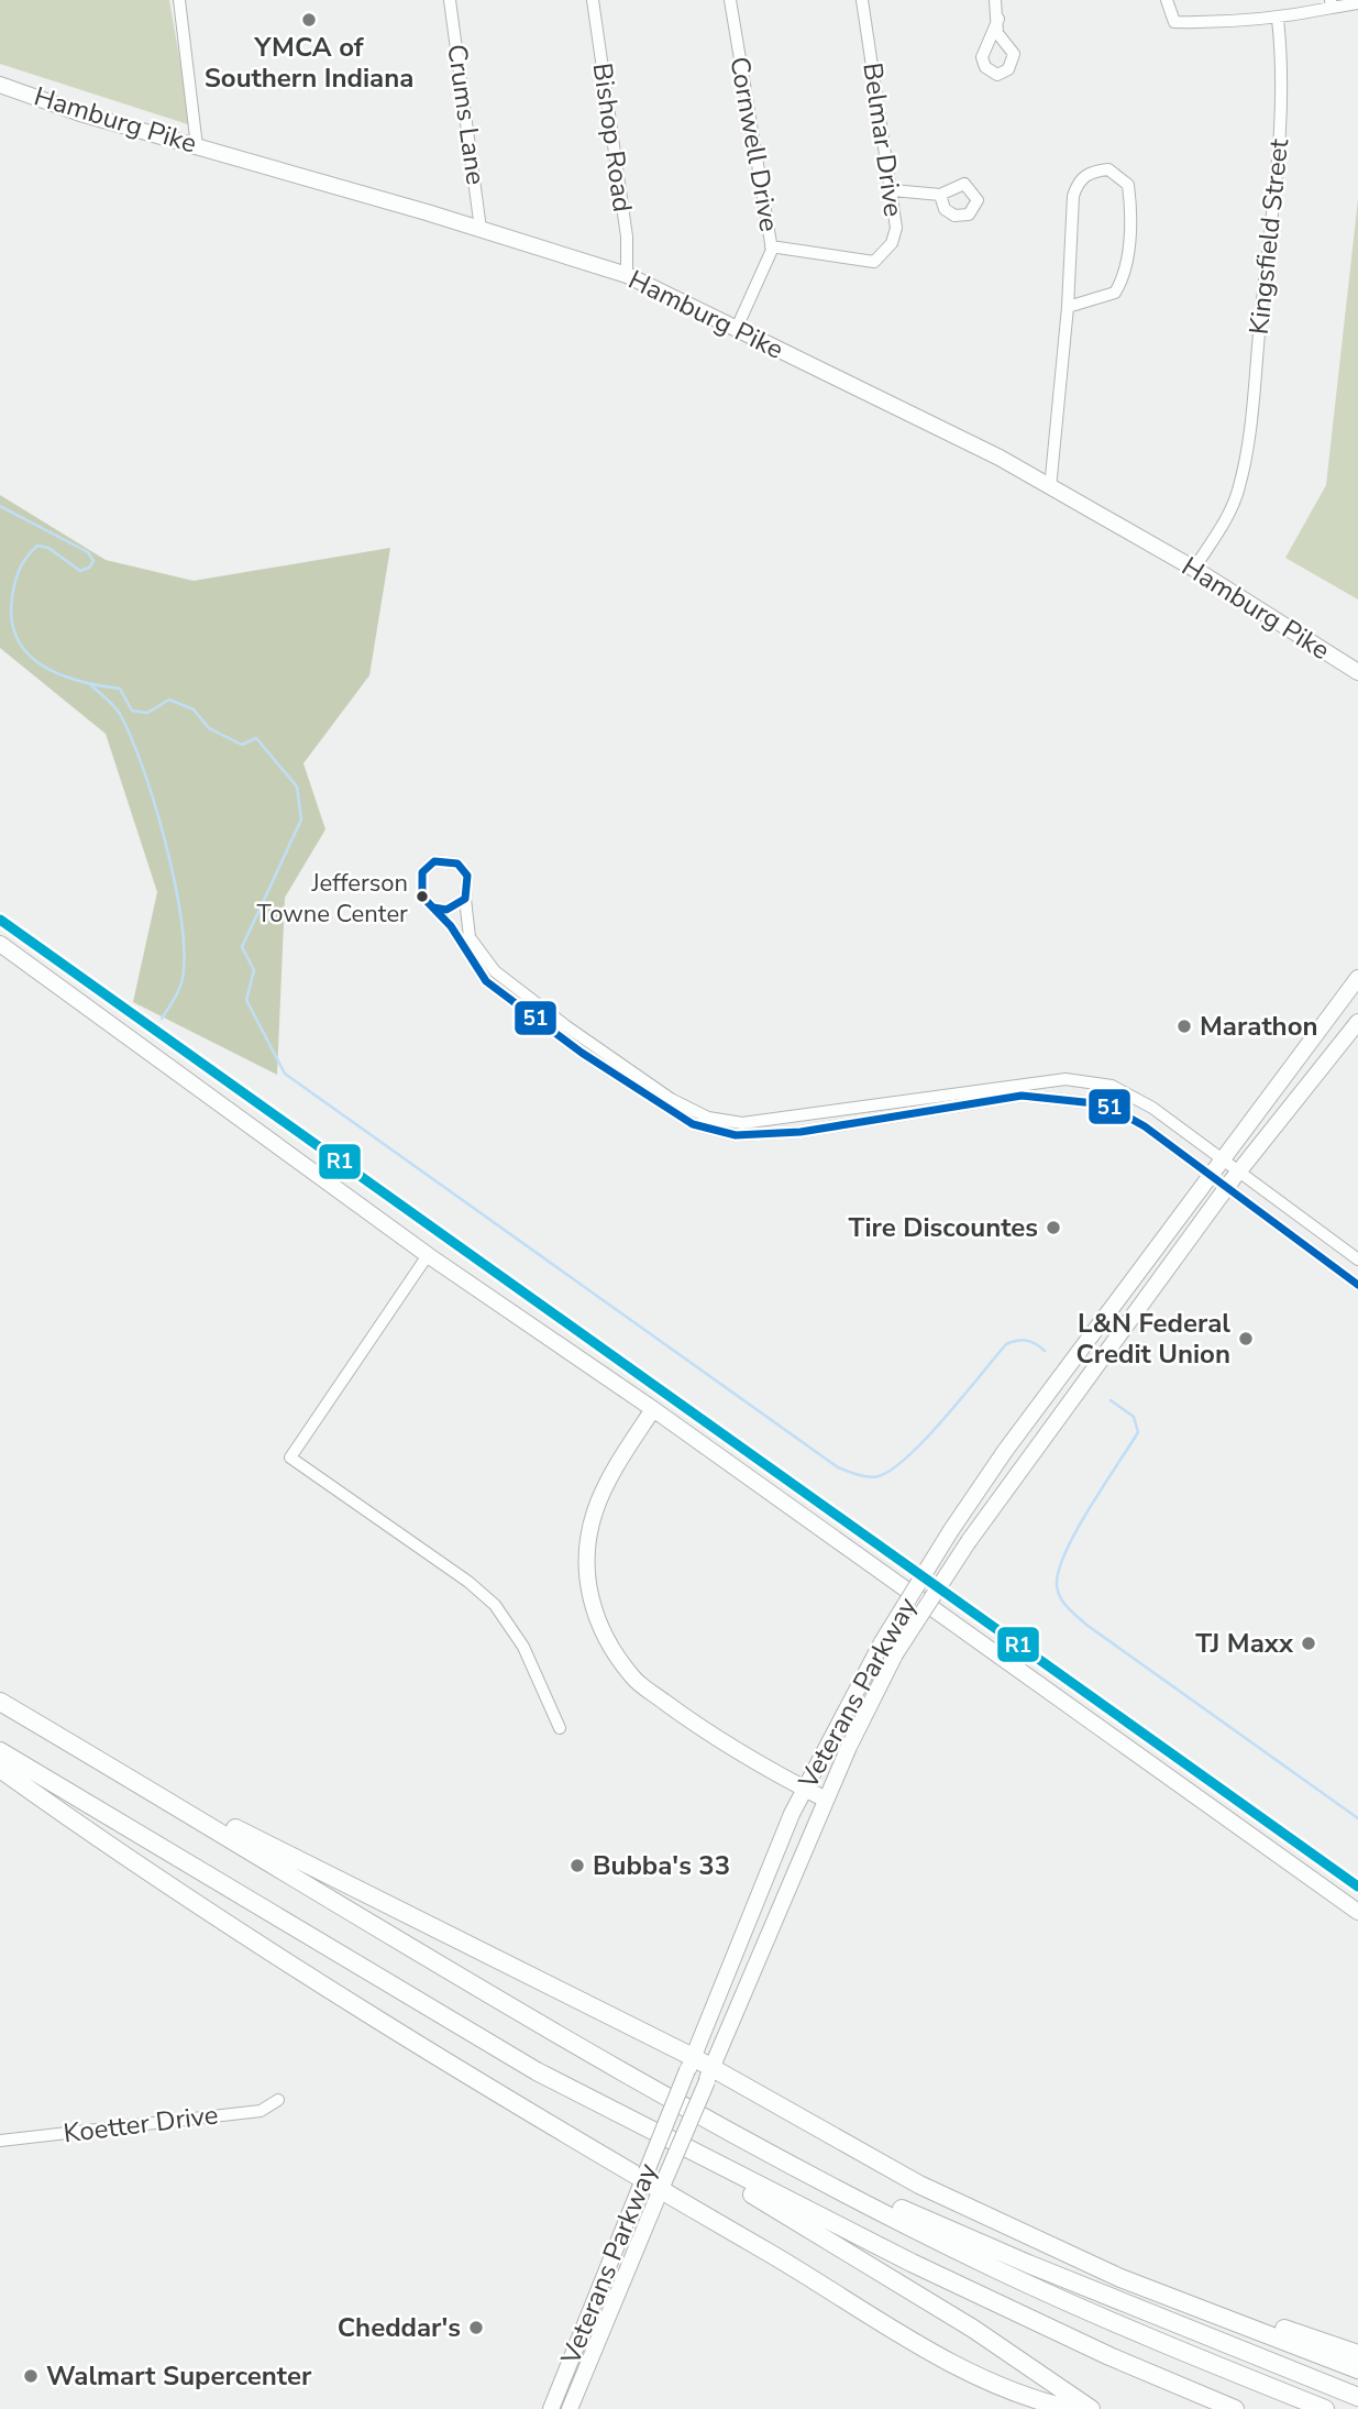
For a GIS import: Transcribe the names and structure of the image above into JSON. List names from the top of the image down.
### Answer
{
  "streets": {
    "main road": ["Hamburg Pike", "Veterans Parkway"],
    "street": [
      "Crums Lane",
      "Bishop Road",
      "Belmar Drive",
      "Cornwell Drive",
      "Kingsfield Street",
      "Koetter Drive"
    ]
  },
  "crossings": [
    ["Crums Lane", "Hamburg Pike"],
    ["Hamburg Pike", "Bishop Road"],
    ["Hamburg Pike", "Cornwell Drive"],
    ["Hamburg Pike", "Kingsfield Street"],
    ["Belmar Drive", "Cornwell Drive"]
  ],
  "places": [
    "YMCA of Southern Indiana",
    "Jefferson Towne Center",
    "Marathon",
    "Tire Discountes",
    "L&N Federal Credit Union",
    "TJ Maxx",
    "Bubba's 33",
    "Cheddar's",
    "Walmart Supercenter"
  ],
  "lines": ["transit line 51", "transit line R1"]
}
